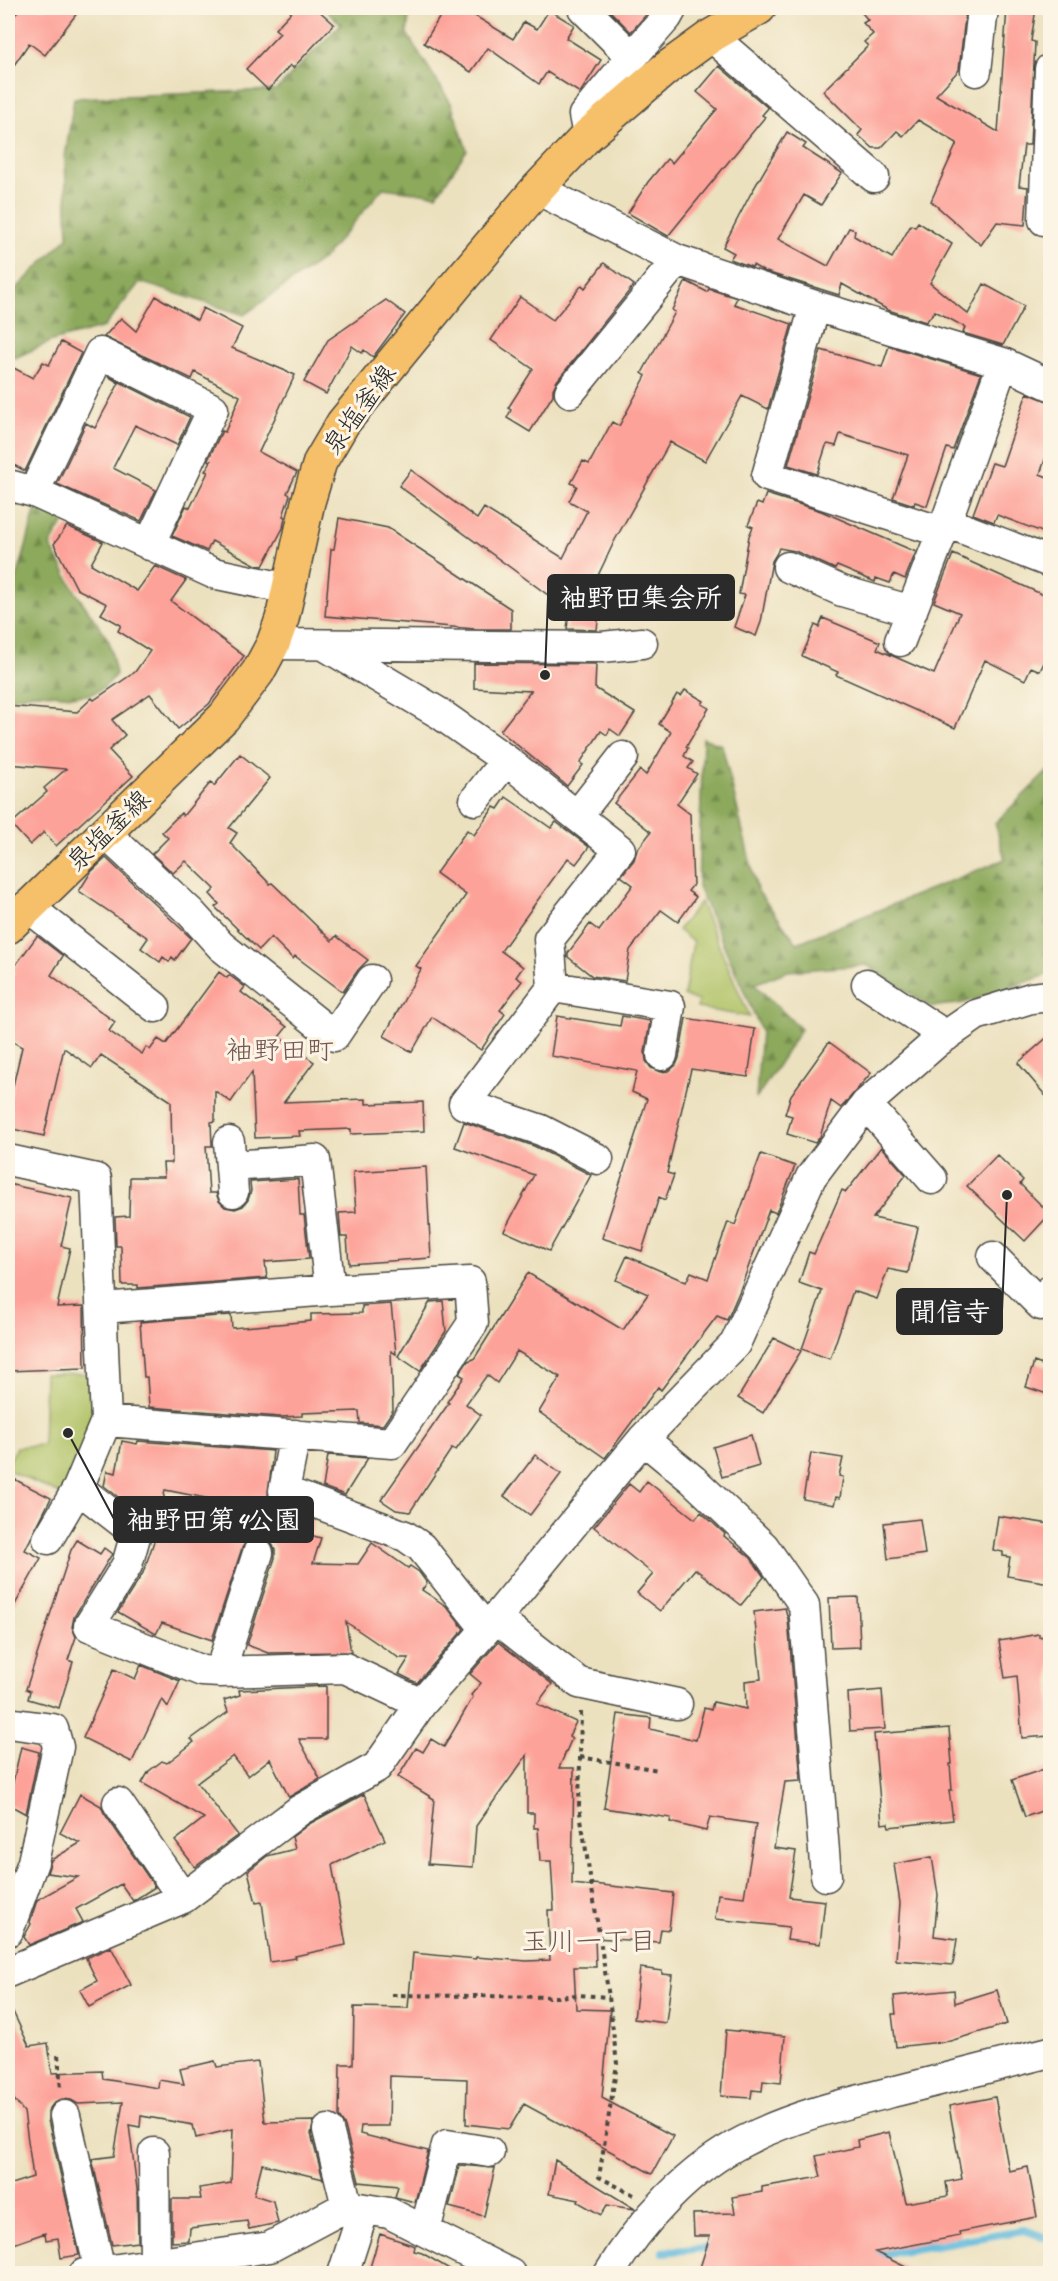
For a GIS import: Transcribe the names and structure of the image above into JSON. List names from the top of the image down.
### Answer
{
  "streets": {
    "main road": ["泉塩釜線"]
  },
  "districts": ["袖野田町", "玉川一丁目"],
  "places": ["袖野田集会所", "聞信寺", "袖野田第4公園"]
}
